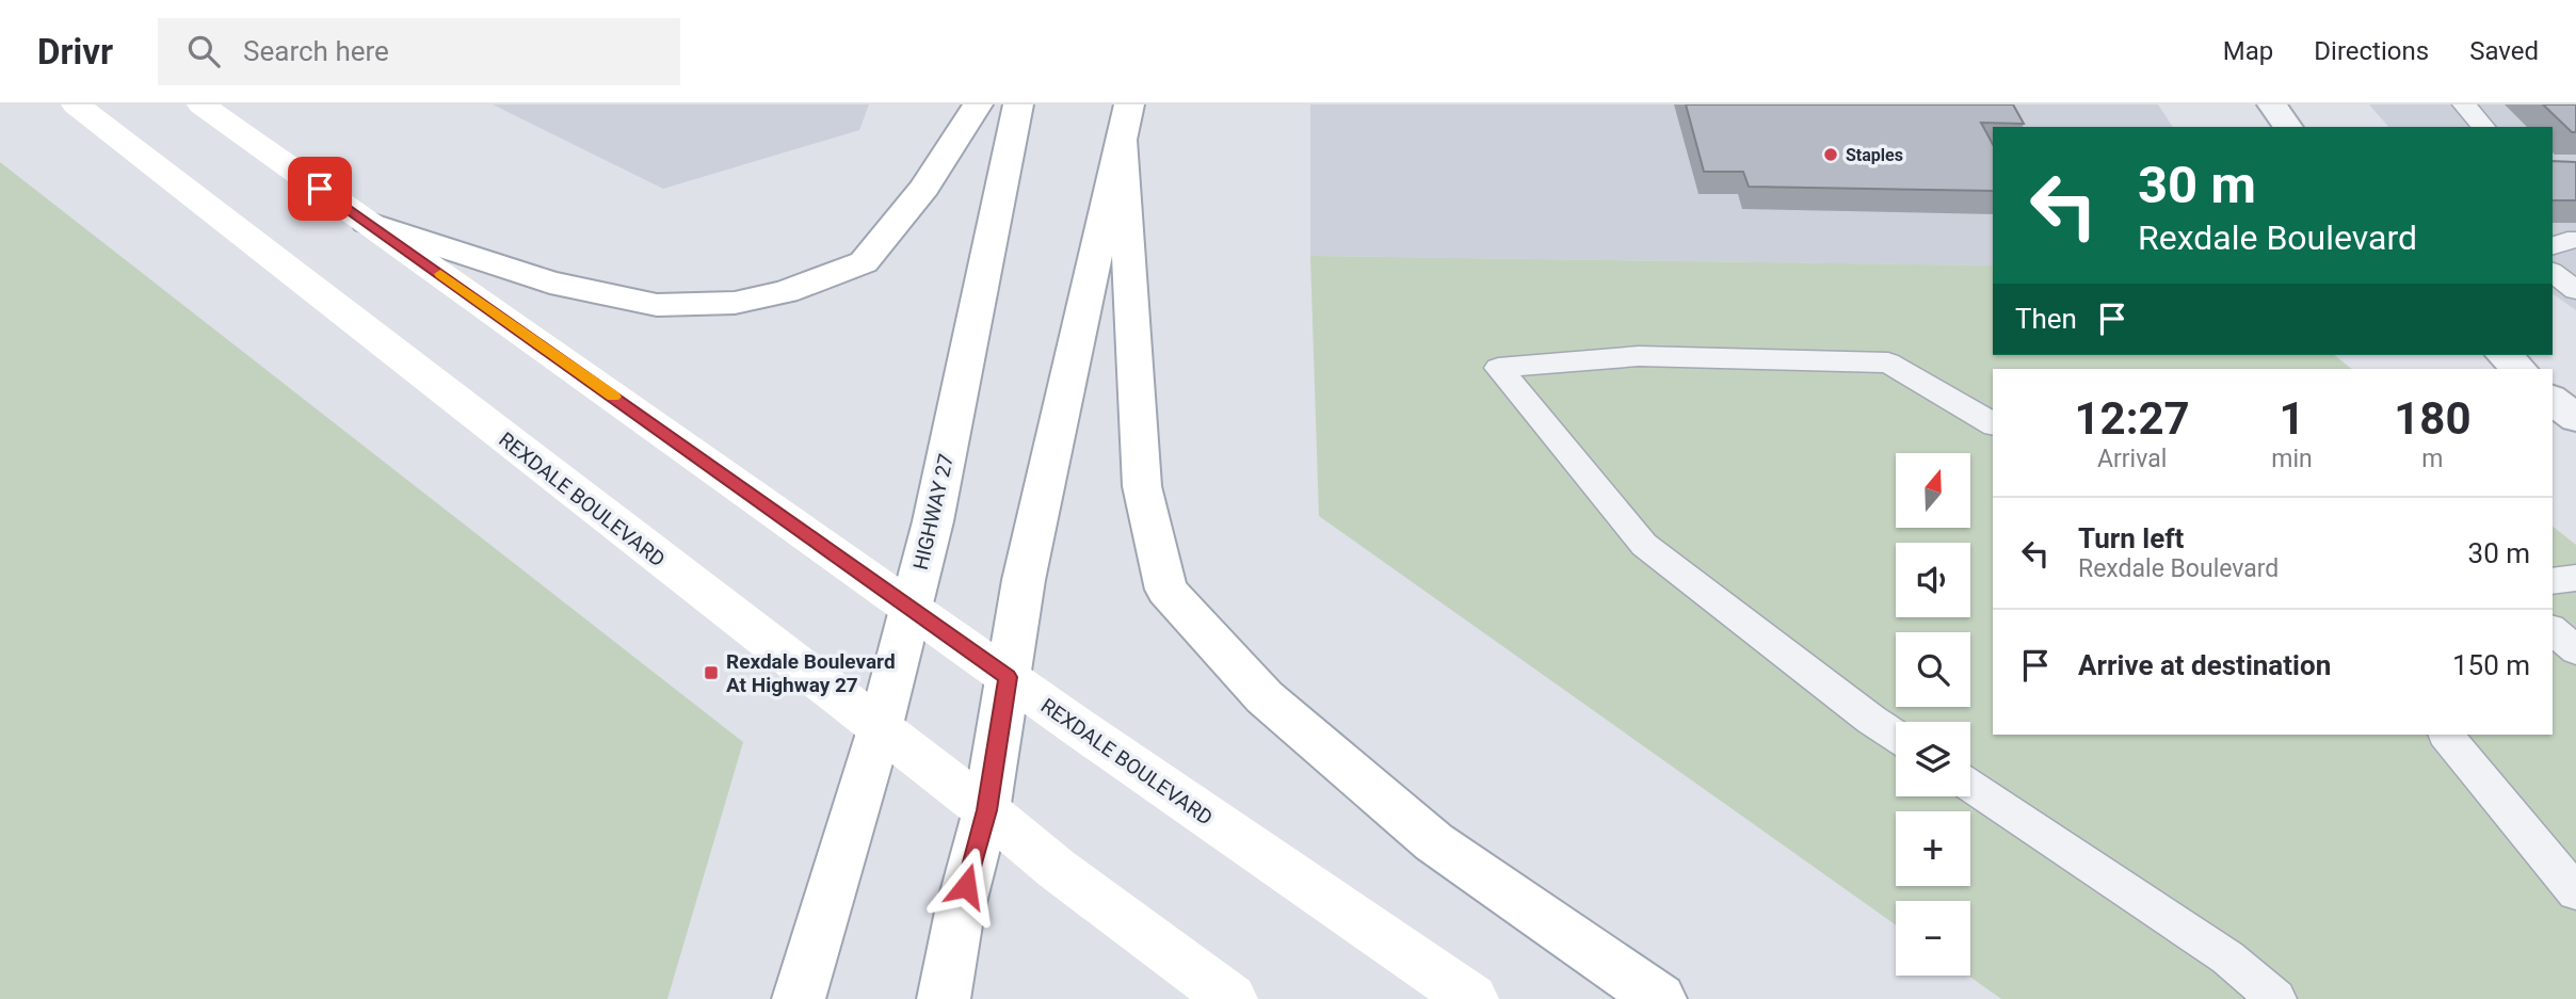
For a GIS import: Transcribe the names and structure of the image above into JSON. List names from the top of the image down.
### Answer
{
  "streets": {
    "main road": ["REXDALE BOULEVARD", "HIGHWAY 27"]
  },
  "crossings": [
    ["REXDALE BOULEVARD", "HIGHWAY 27"]
  ],
  "places": {
    "other": ["Staples"],
    "transit": ["Rexdale Boulevard At Highway 27"]
  },
  "north": "top",
  "page": {
    "header": "Drivr",
    "search": "Search here",
    "nav": ["Map", "Directions", "Saved"],
    "turn": ["30 m", "Rexdale Boulevard"],
    "then": "Then",
    "eta": [
      "12:27",
      "Arrival",
      "1",
      "min",
      "180",
      "m"
    ],
    "map_buttons": ["+", "−"],
    "list": [
      {
        "name": "Turn left",
        "note": "Rexdale Boulevard",
        "value": "30 m"
      },
      {
        "name": "Arrive at destination",
        "value": "150 m"
      }
    ]
  }
}
